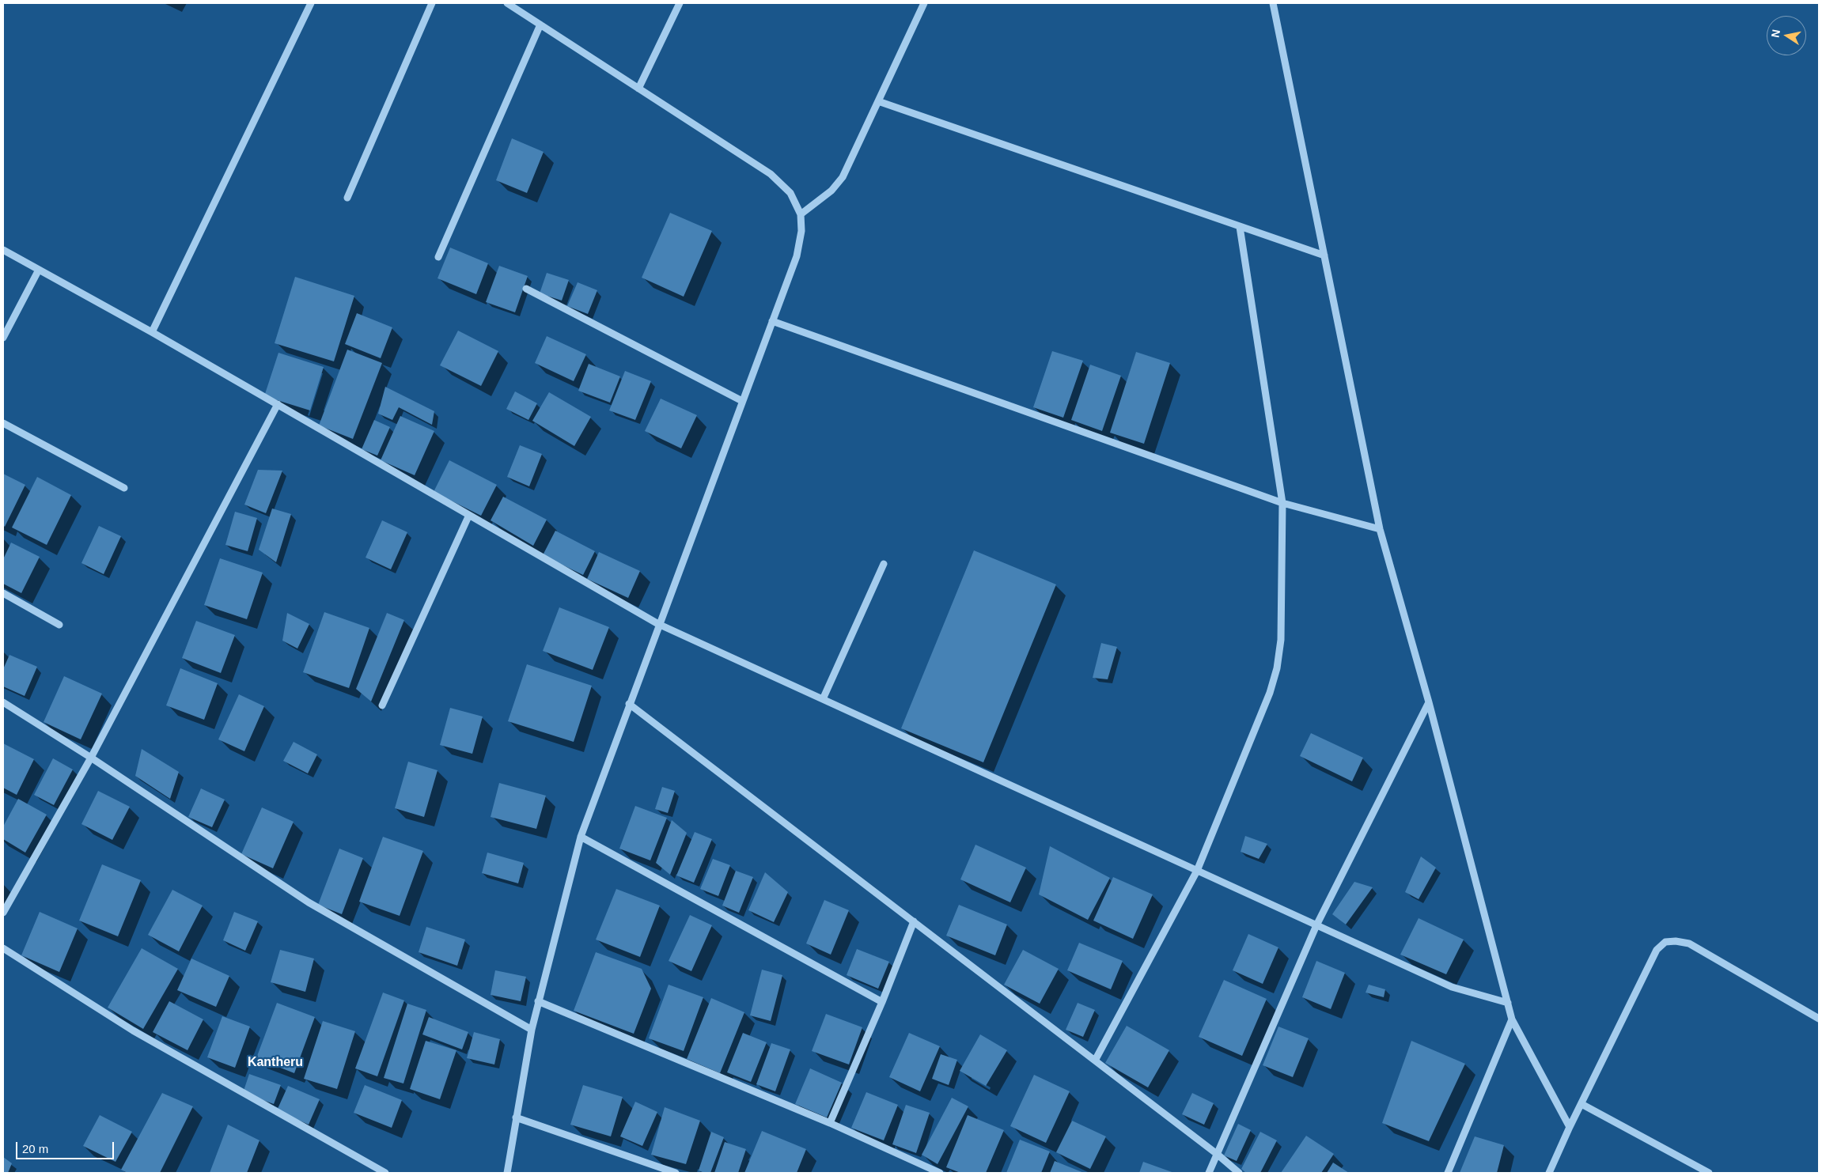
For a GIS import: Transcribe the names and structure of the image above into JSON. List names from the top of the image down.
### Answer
{
  "districts": ["Kantheru"],
  "scale_bar": "20 m",
  "north": "left"
}
